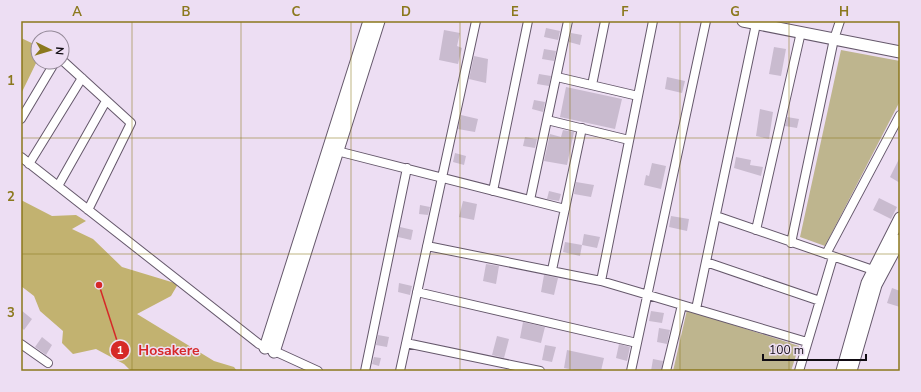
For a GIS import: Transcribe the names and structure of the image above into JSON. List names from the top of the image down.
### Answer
{
  "places": ["Hosakere"],
  "scale_bar": "100 m",
  "north": "right",
  "grid": {
    "columns": [
      "A",
      "B",
      "C",
      "D",
      "E",
      "F",
      "G",
      "H"
    ],
    "rows": ["1", "2", "3"]
  }
}
